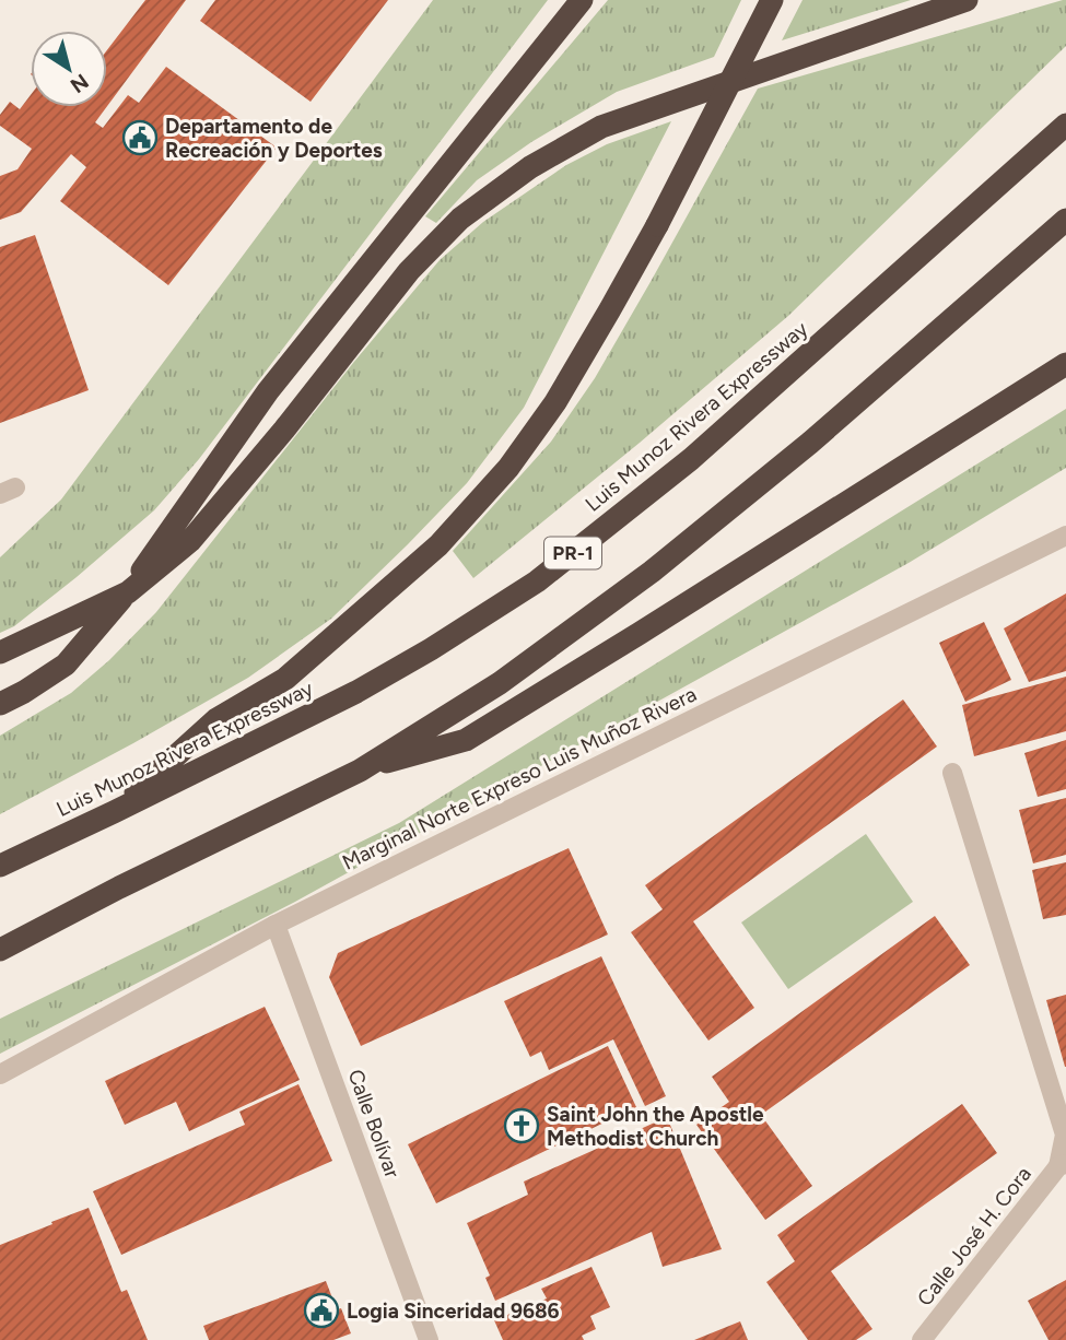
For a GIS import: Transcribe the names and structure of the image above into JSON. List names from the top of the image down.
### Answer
{
  "streets": {
    "highway": ["Luis Munoz Rivera Expressway", "PR-1"],
    "street": ["Marginal Norte Expreso Luis Muñoz Rivera", "Calle Bolívar", "Calle José H. Cora"]
  },
  "crossings": [
    ["Marginal Norte Expreso Luis Muñoz Rivera", "Calle Bolívar"]
  ],
  "places": {
    "public building": ["Departamento de Recreación y Deportes", "Logia Sinceridad 9686"],
    "church": ["Saint John the Apostle Methodist Church"]
  },
  "north": "bottom right"
}
